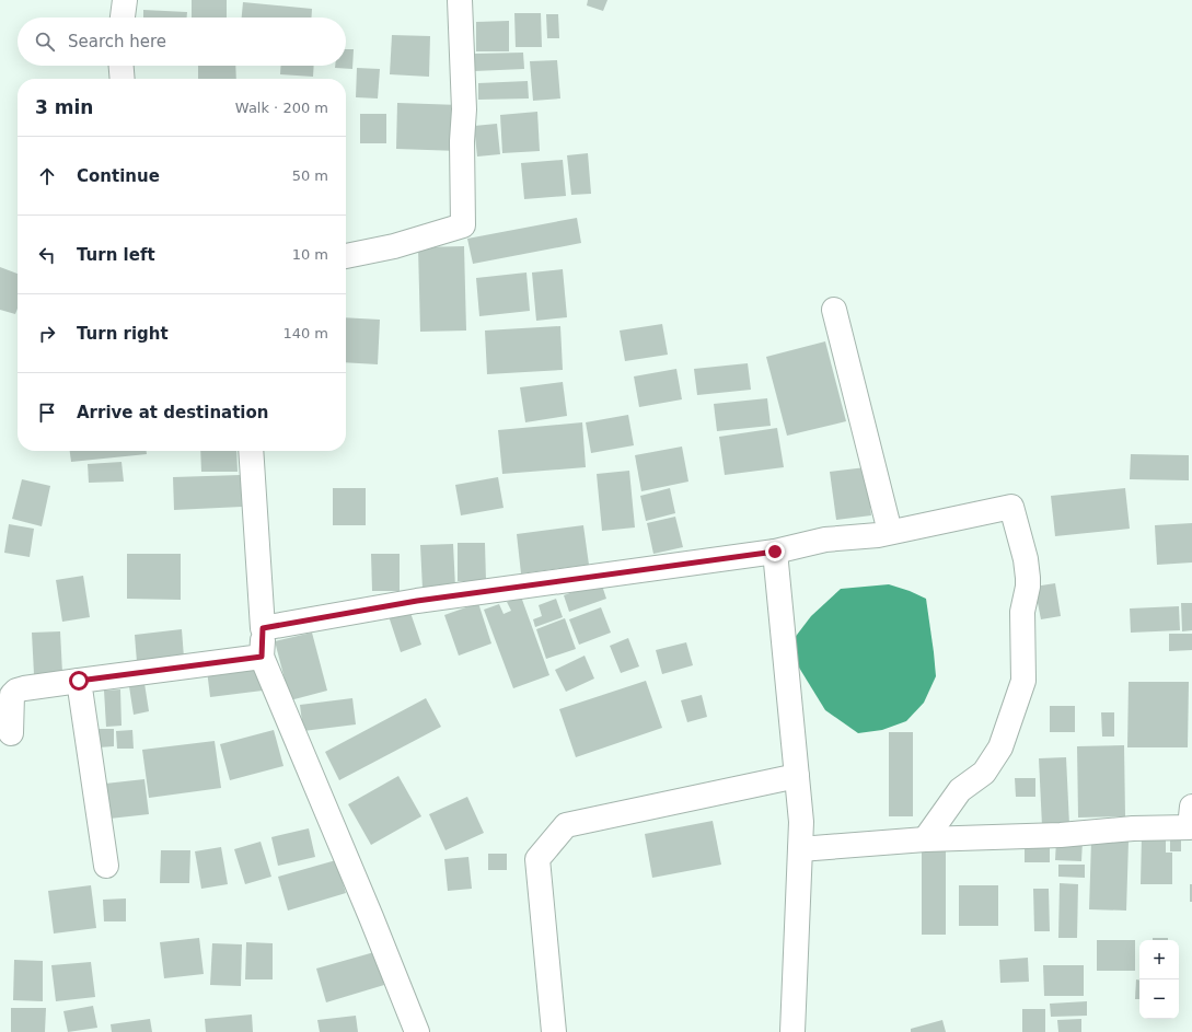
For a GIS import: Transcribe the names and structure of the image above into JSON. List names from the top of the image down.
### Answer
{
  "page": {
    "search": "Search here",
    "heading": ["3 min", "Walk · 200 m"],
    "list": [
      ["Continue", "50 m"],
      ["Turn left", "10 m"],
      ["Turn right", "140 m"],
      "Arrive at destination"
    ],
    "map_buttons": ["+", "−"]
  }
}
